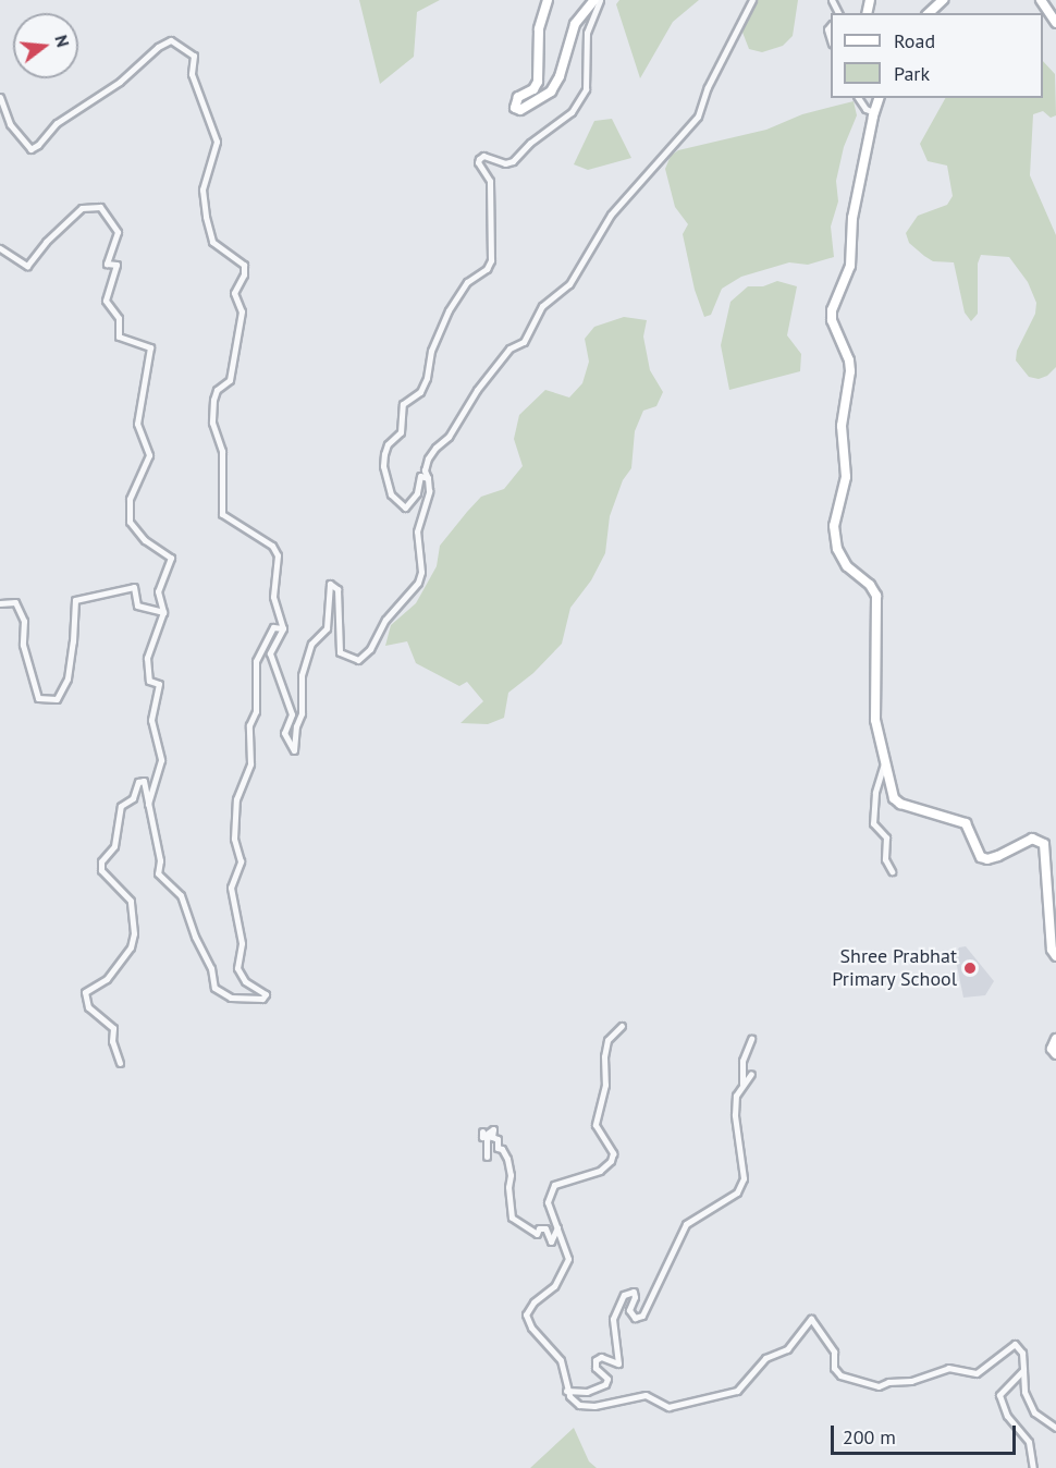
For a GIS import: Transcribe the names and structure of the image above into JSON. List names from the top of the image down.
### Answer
{
  "places": ["Shree Prabhat Primary School"],
  "legend": ["Road", "Park"],
  "scale_bar": "200 m",
  "north": "right"
}
